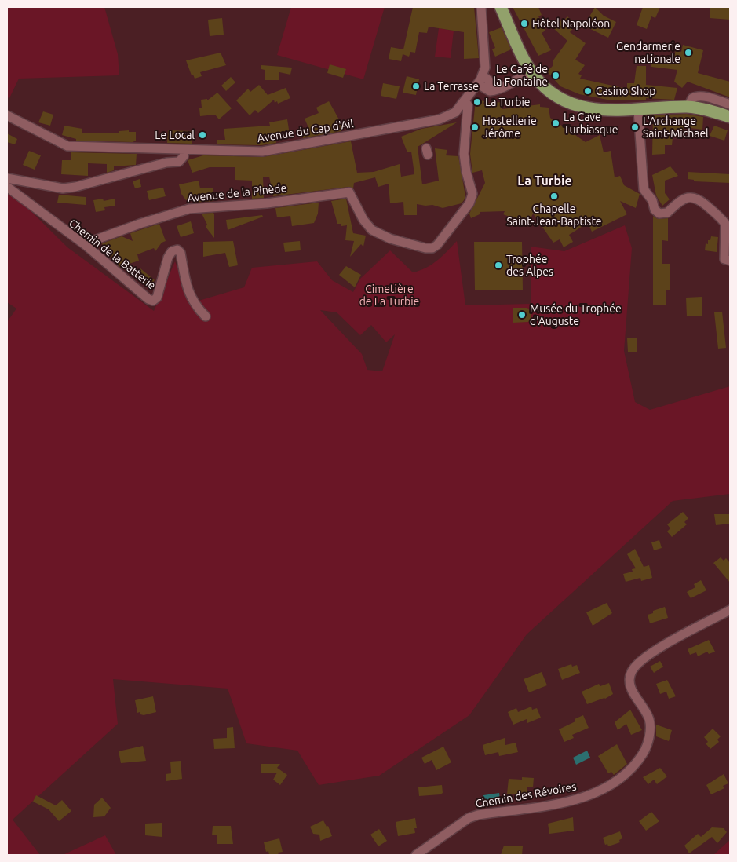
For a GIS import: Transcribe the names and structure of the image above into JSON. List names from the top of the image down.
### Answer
{
  "streets": {
    "street": [
      "Avenue du Cap d'Ail",
      "Avenue de la Pinède",
      "Chemin de la Batterie",
      "Chemin des Révoires"
    ]
  },
  "crossings": [
    ["Avenue du Cap d'Ail", "Avenue de la Pinède"],
    ["Avenue de la Pinède", "Chemin de la Batterie"]
  ],
  "districts": ["La Turbie"],
  "parks": ["Cimetière de La Turbie"],
  "places": [
    "Hôtel Napoléon",
    "Gendarmerie nationale",
    "Le Café de la Fontaine",
    "La Terrasse",
    "Casino Shop",
    "La Turbie",
    "La Cave Turbiasque",
    "Hostellerie Jérôme",
    "L'Archange Saint-Michael",
    "Le Local",
    "Chapelle Saint-Jean-Baptiste",
    "Trophée des Alpes",
    "Musée du Trophée d'Auguste"
  ]
}
